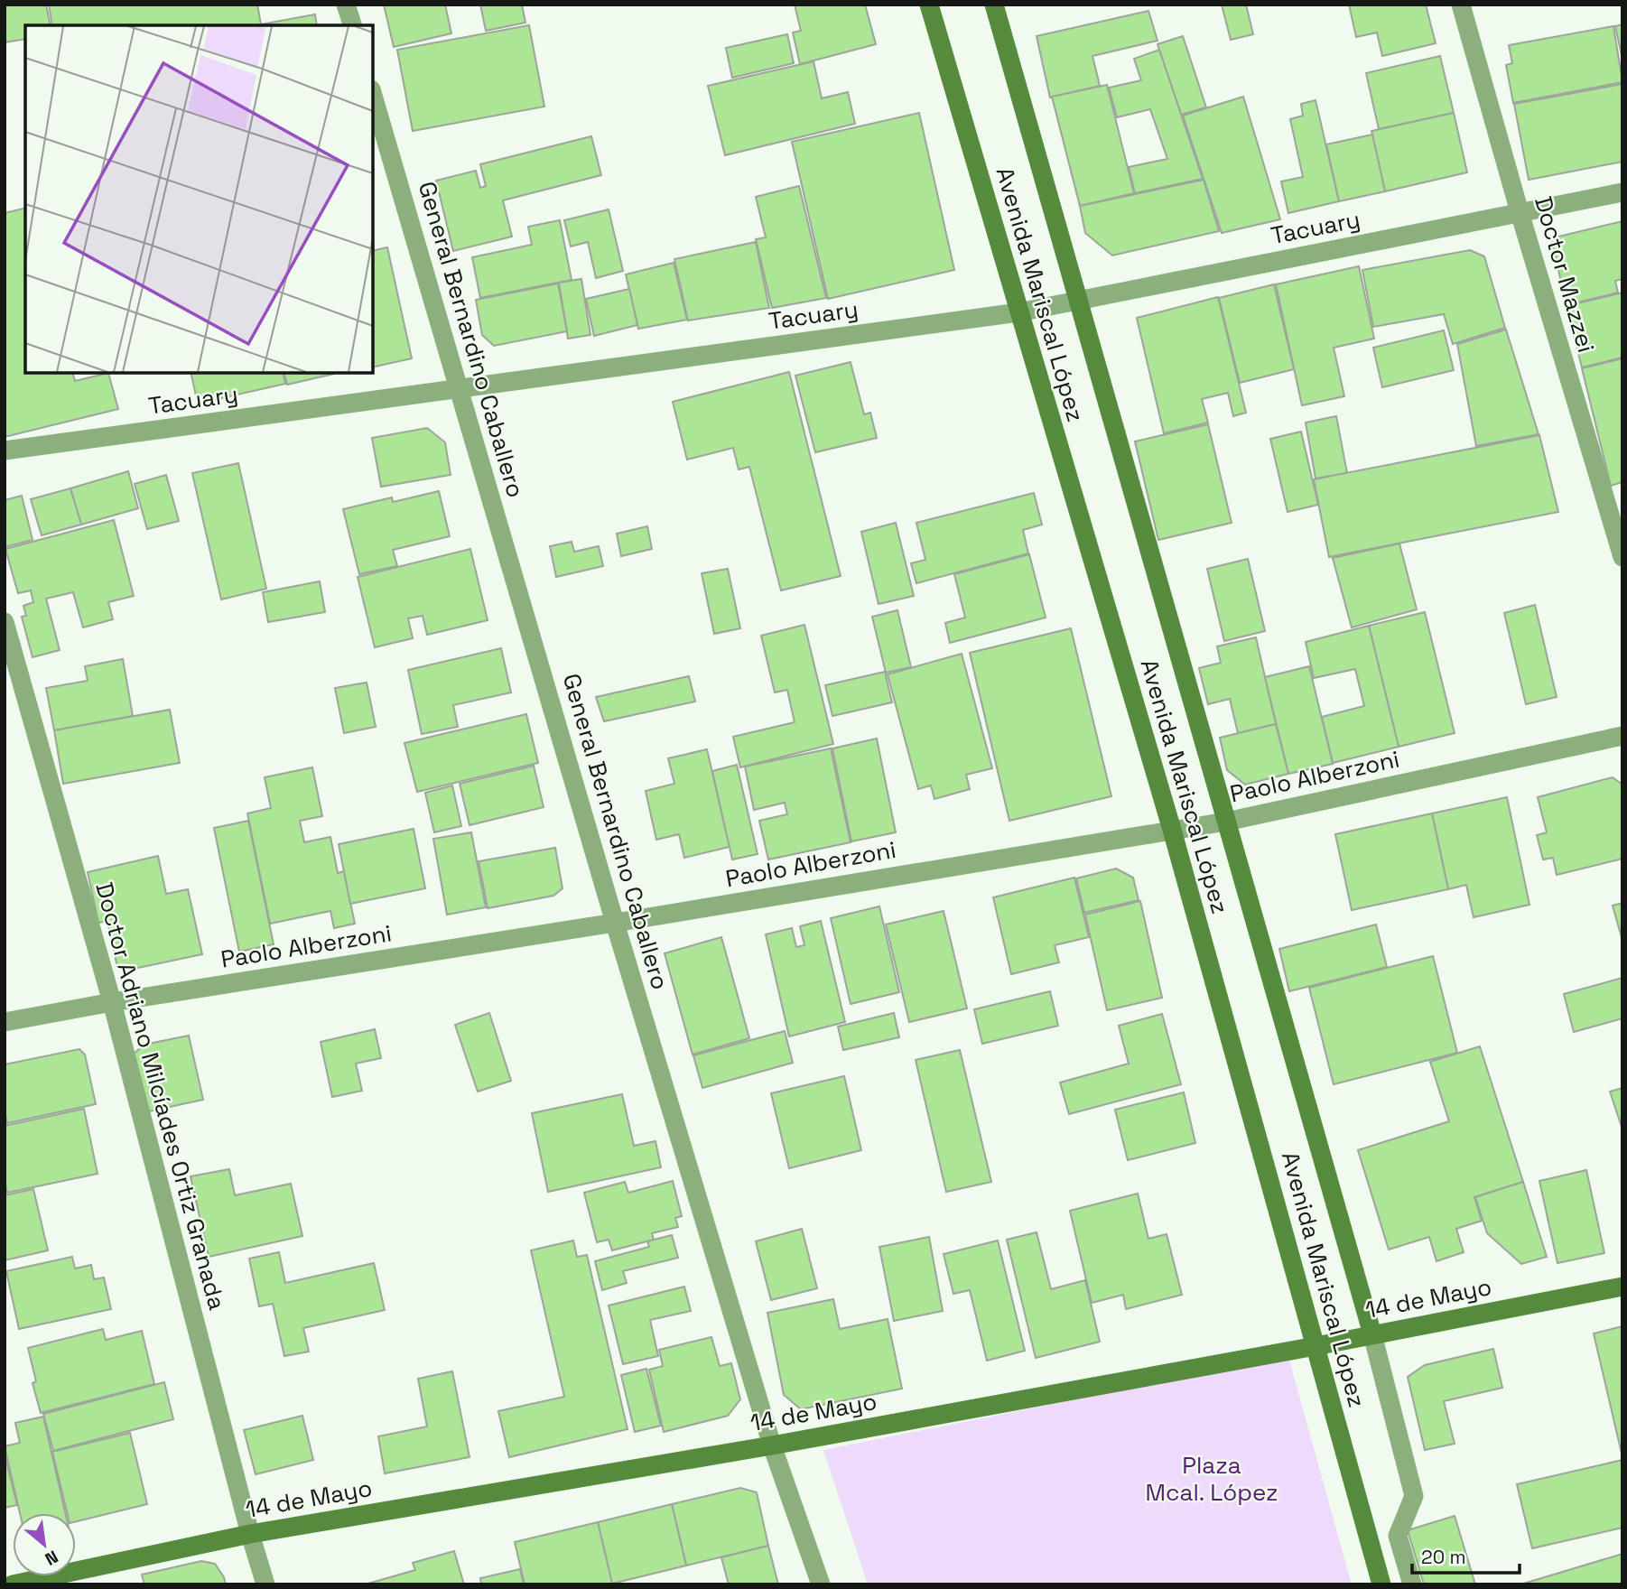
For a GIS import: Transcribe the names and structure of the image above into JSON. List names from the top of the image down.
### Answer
{
  "streets": {
    "main road": ["Avenida Mariscal López", "14 de Mayo"],
    "street": [
      "Tacuary",
      "Doctor Mazzei",
      "General Bernardino Caballero",
      "Paolo Alberzoni",
      "Doctor Adriano Milcíades Ortiz Granada"
    ]
  },
  "crossings": [
    ["Tacuary", "Doctor Mazzei"],
    ["Tacuary", "Avenida Mariscal López"],
    ["Tacuary", "General Bernardino Caballero"],
    ["Avenida Mariscal López", "Paolo Alberzoni"],
    ["Avenida Mariscal López", "14 de Mayo"],
    ["General Bernardino Caballero", "Paolo Alberzoni"],
    ["General Bernardino Caballero", "14 de Mayo"],
    ["Paolo Alberzoni", "Doctor Adriano Milcíades Ortiz Granada"],
    ["Doctor Adriano Milcíades Ortiz Granada", "14 de Mayo"]
  ],
  "parks": ["Plaza Mcal. López"],
  "scale_bar": "20 m",
  "north": "bottom right"
}
